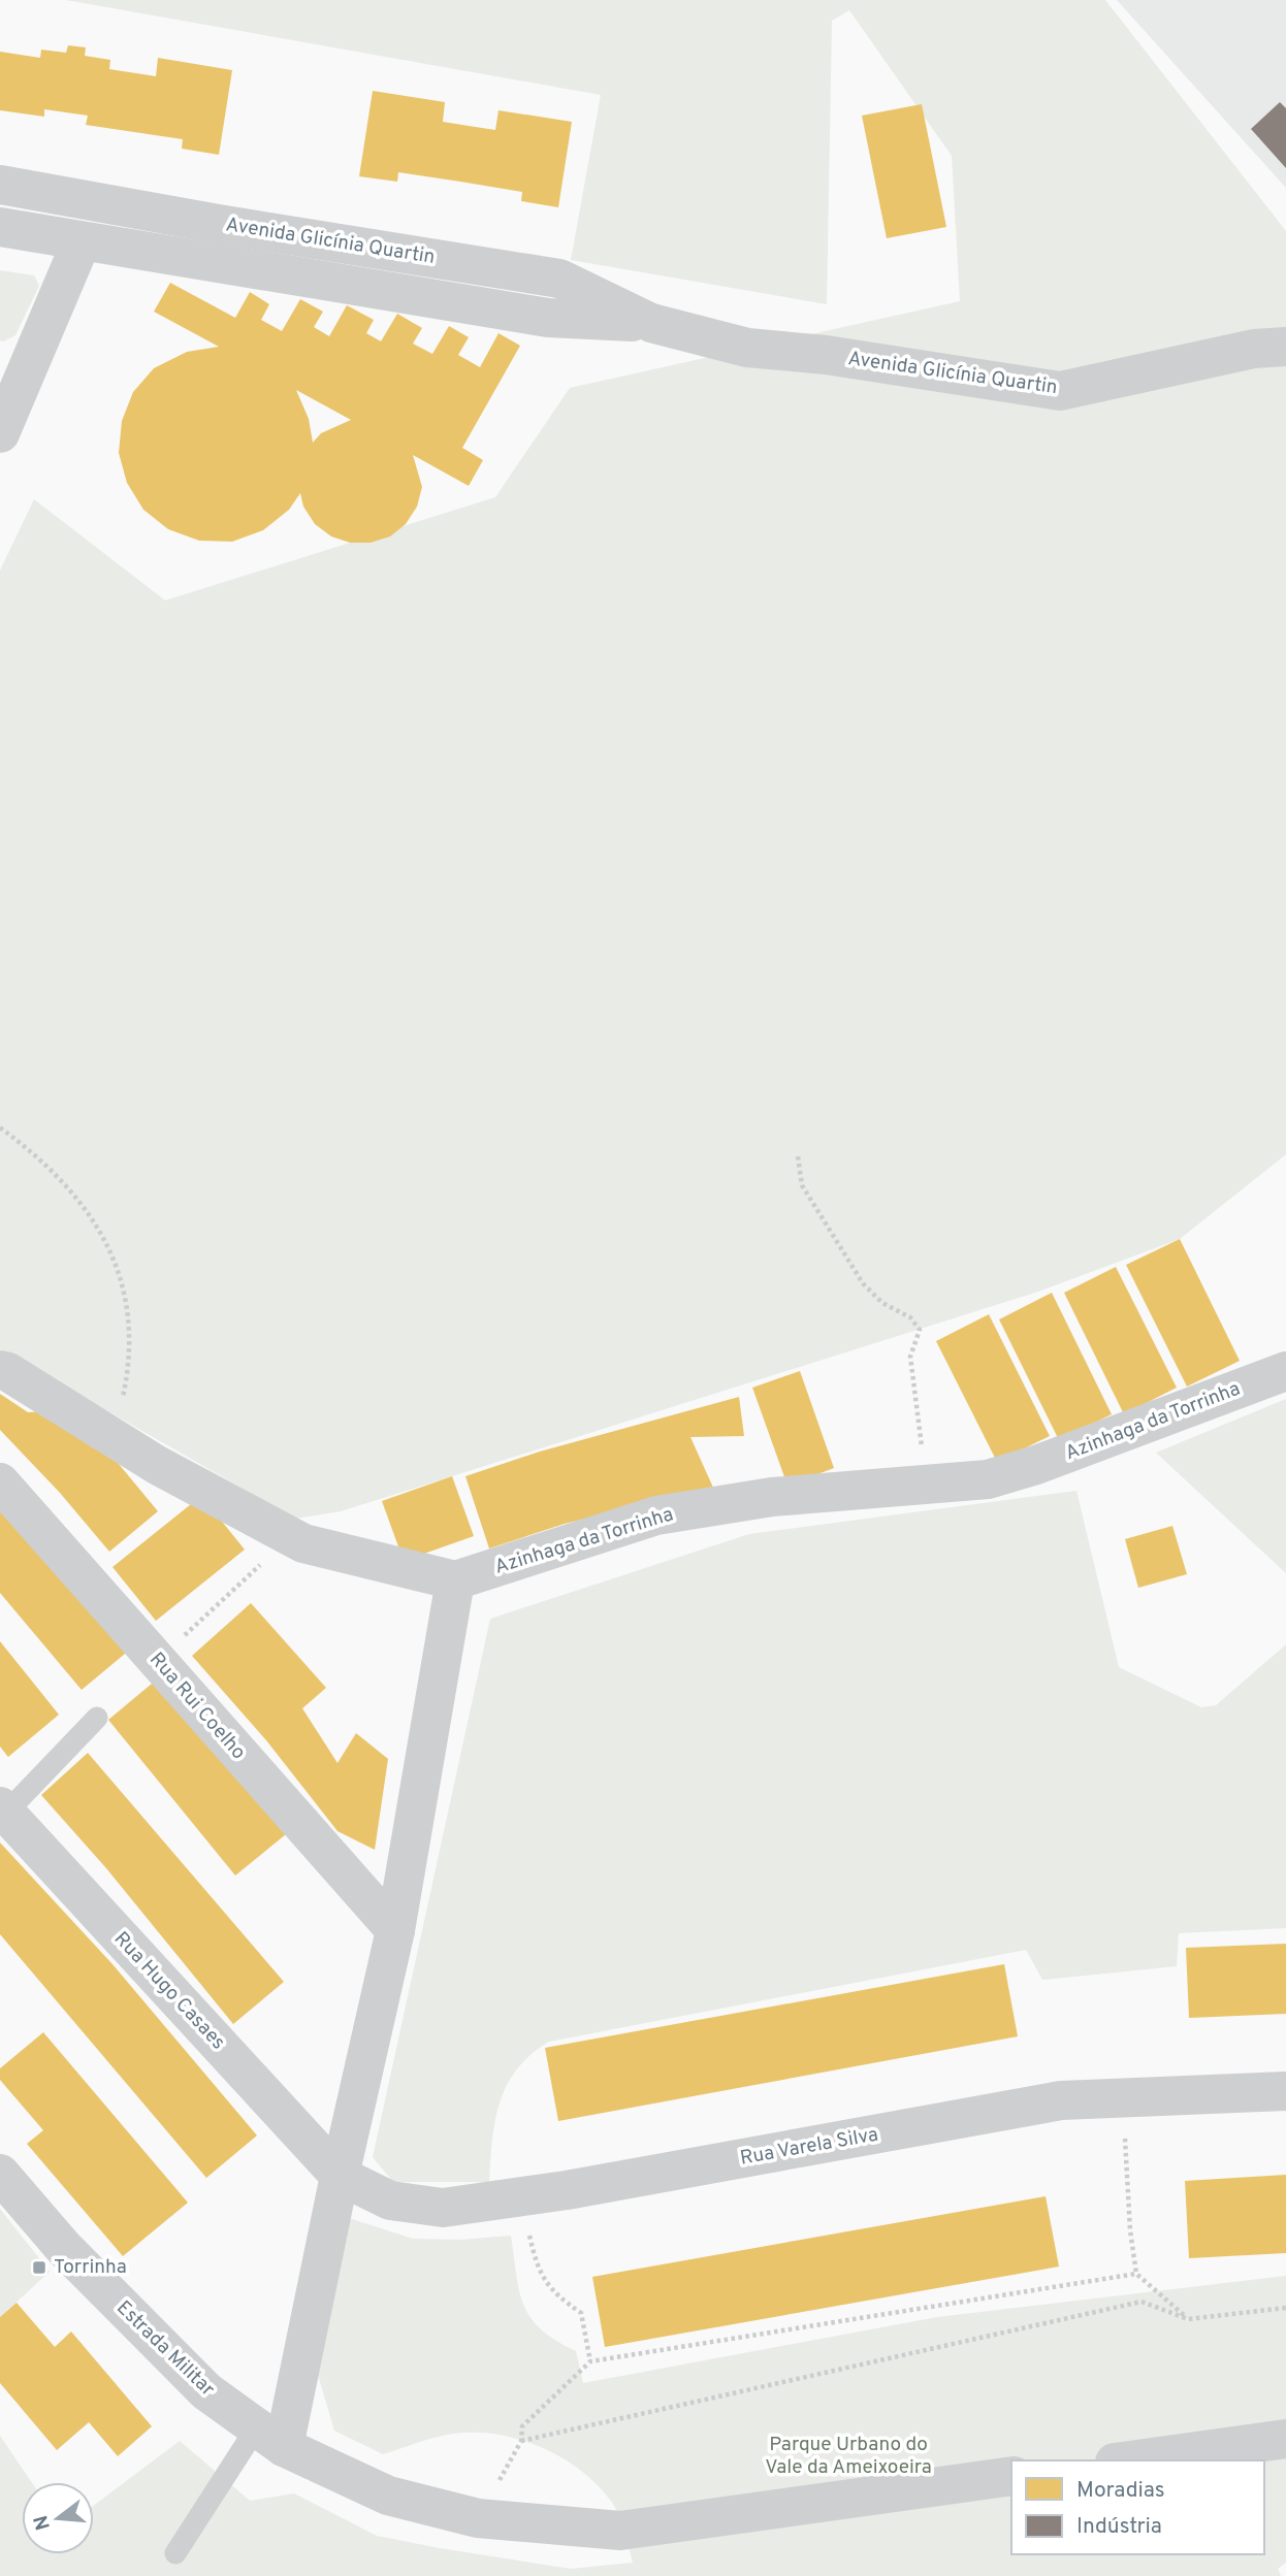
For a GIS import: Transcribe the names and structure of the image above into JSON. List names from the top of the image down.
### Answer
{
  "streets": {
    "street": [
      "Avenida Glicínia Quartin",
      "Azinhaga da Torrinha",
      "Rua Rui Coelho",
      "Rua Hugo Casaes",
      "Rua Varela Silva",
      "Estrada Militar"
    ]
  },
  "crossings": [
    ["Rua Hugo Casaes", "Rua Varela Silva"]
  ],
  "parks": ["Parque Urbano do Vale da Ameixoeira"],
  "places": {
    "transit": ["Torrinha"]
  },
  "legend": ["Moradias", "Indústria"],
  "north": "left"
}
